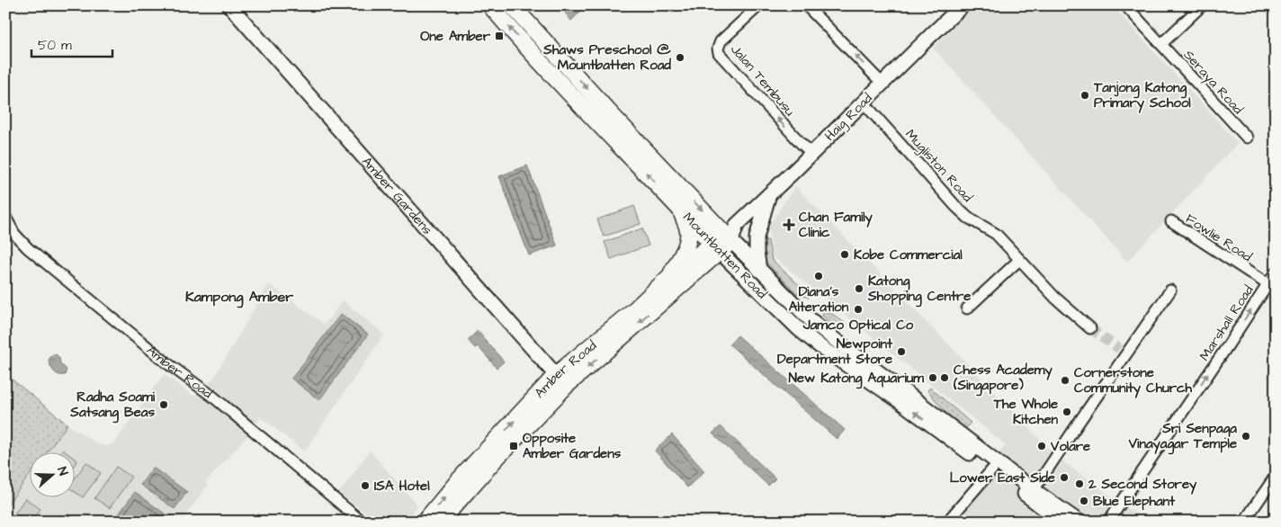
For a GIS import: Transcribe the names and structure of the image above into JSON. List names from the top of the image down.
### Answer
{
  "streets": {
    "main road": [
      "Haig Road",
      "Amber Gardens",
      "Mountbatten Road",
      "Amber Road"
    ],
    "street": [
      "Jalan Tembusu",
      "Seraya Road",
      "Mugliston Road",
      "Fowlie Road",
      "Marshall Road"
    ]
  },
  "crossings": [
    ["Jalan Tembusu", "Haig Road"],
    ["Haig Road", "Mugliston Road"],
    ["Haig Road", "Mountbatten Road"],
    ["Haig Road", "Amber Road"],
    ["Amber Gardens", "Amber Road"],
    ["Fowlie Road", "Marshall Road"],
    ["Mountbatten Road", "Amber Road"]
  ],
  "districts": ["Kampong Amber"],
  "places": {
    "transit": ["One Amber", "Opposite Amber Gardens"],
    "other": [
      "Shaws Preschool @ Mountbatten Road",
      "Tanjong Katong Primary School",
      "Kobe Commercial",
      "Diana's Alteration",
      "Katong Shopping Centre",
      "Jamco Optical Co",
      "Newpoint Department Store",
      "New Katong Aquarium",
      "Chess Academy (Singapore)",
      "Cornerstone Community Church",
      "Radha Soami Satsang Beas",
      "The Whole Kitchen",
      "Sri Senpaga Vinayagar Temple",
      "Volare",
      "Lower East Side",
      "2 Second Storey",
      "ISA Hotel",
      "Blue Elephant"
    ],
    "health": ["Chan Family Clinic"]
  },
  "scale_bar": "50 m",
  "north": "right"
}
